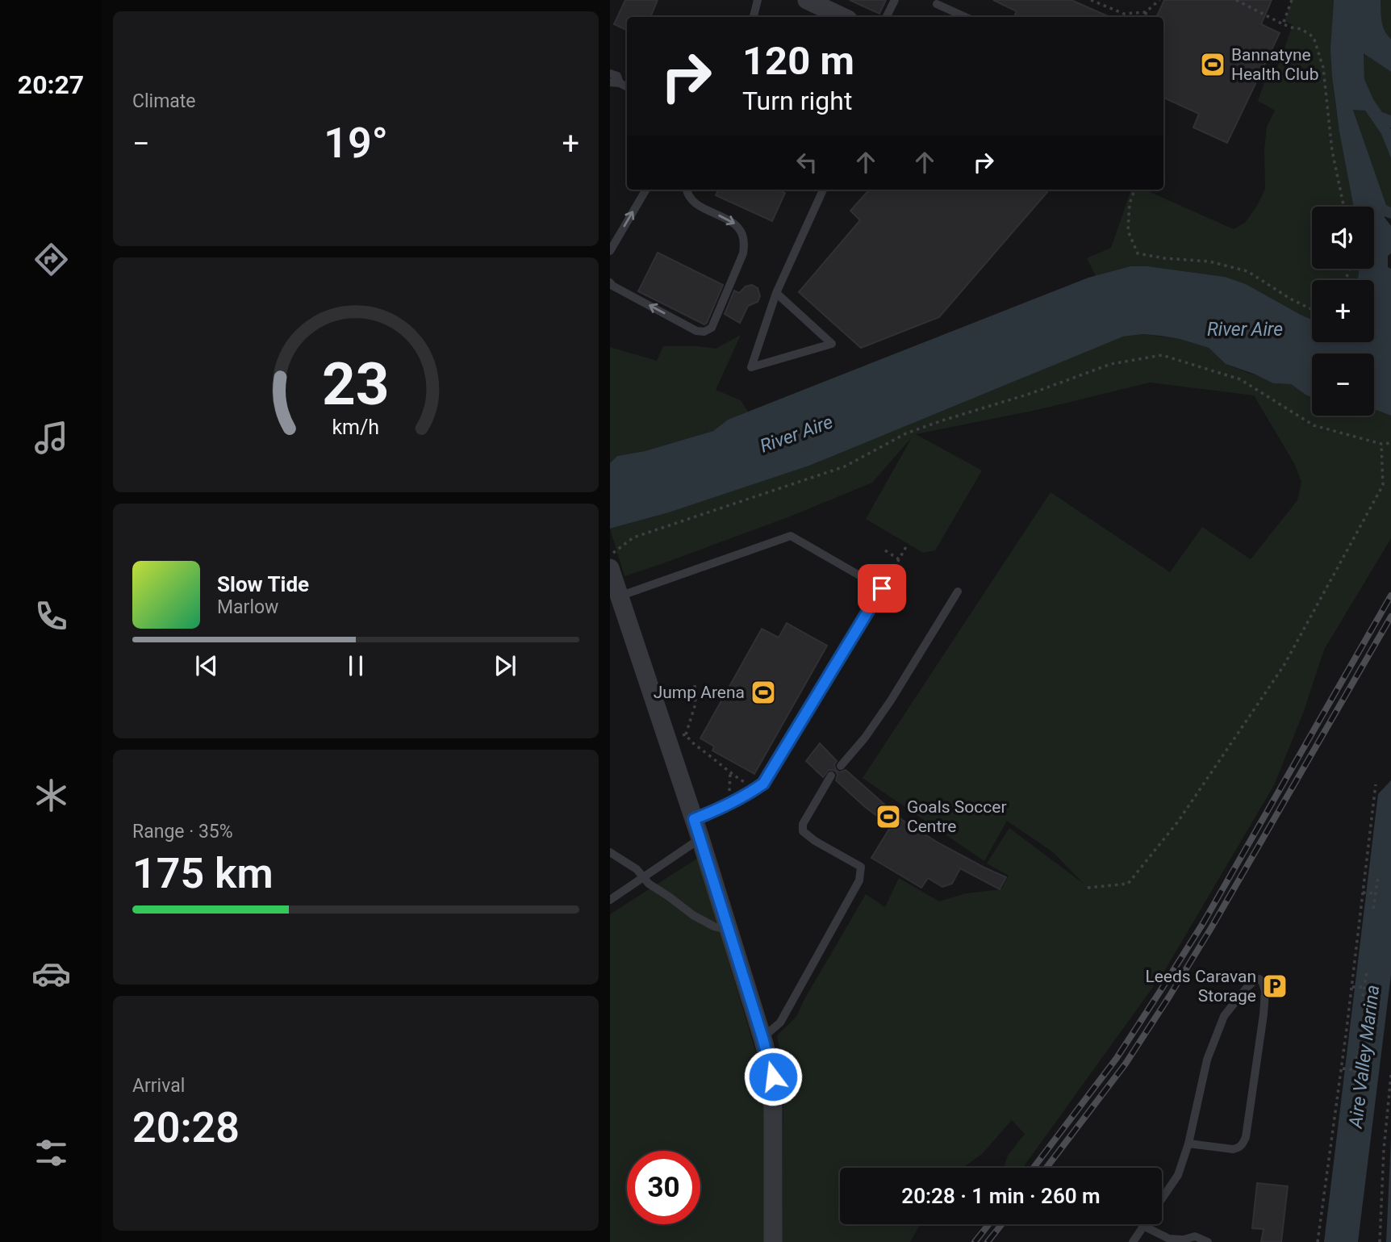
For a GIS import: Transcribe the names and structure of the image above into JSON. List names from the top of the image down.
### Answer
{
  "water": ["River Aire", "Aire Valley Marina"],
  "places": {
    "sports": ["Bannatyne Health Club", "Jump Arena", "Goals Soccer Centre"],
    "parking": ["Leeds Caravan Storage"]
  },
  "page": {
    "tabs": "20:27",
    "tile": [
      "Climate",
      ["Range · 35%", "175 km"],
      ["Arrival", "20:28"]
    ],
    "turn": ["120 m", "Turn right"],
    "heat": ["−", "19°", "+"],
    "map_buttons": ["+", "−"],
    "song": ["Slow Tide", "Marlow"],
    "limit": "30",
    "trip": "20:28 · 1 min · 260 m",
    "gauge": ["23", "km/h"]
  }
}
